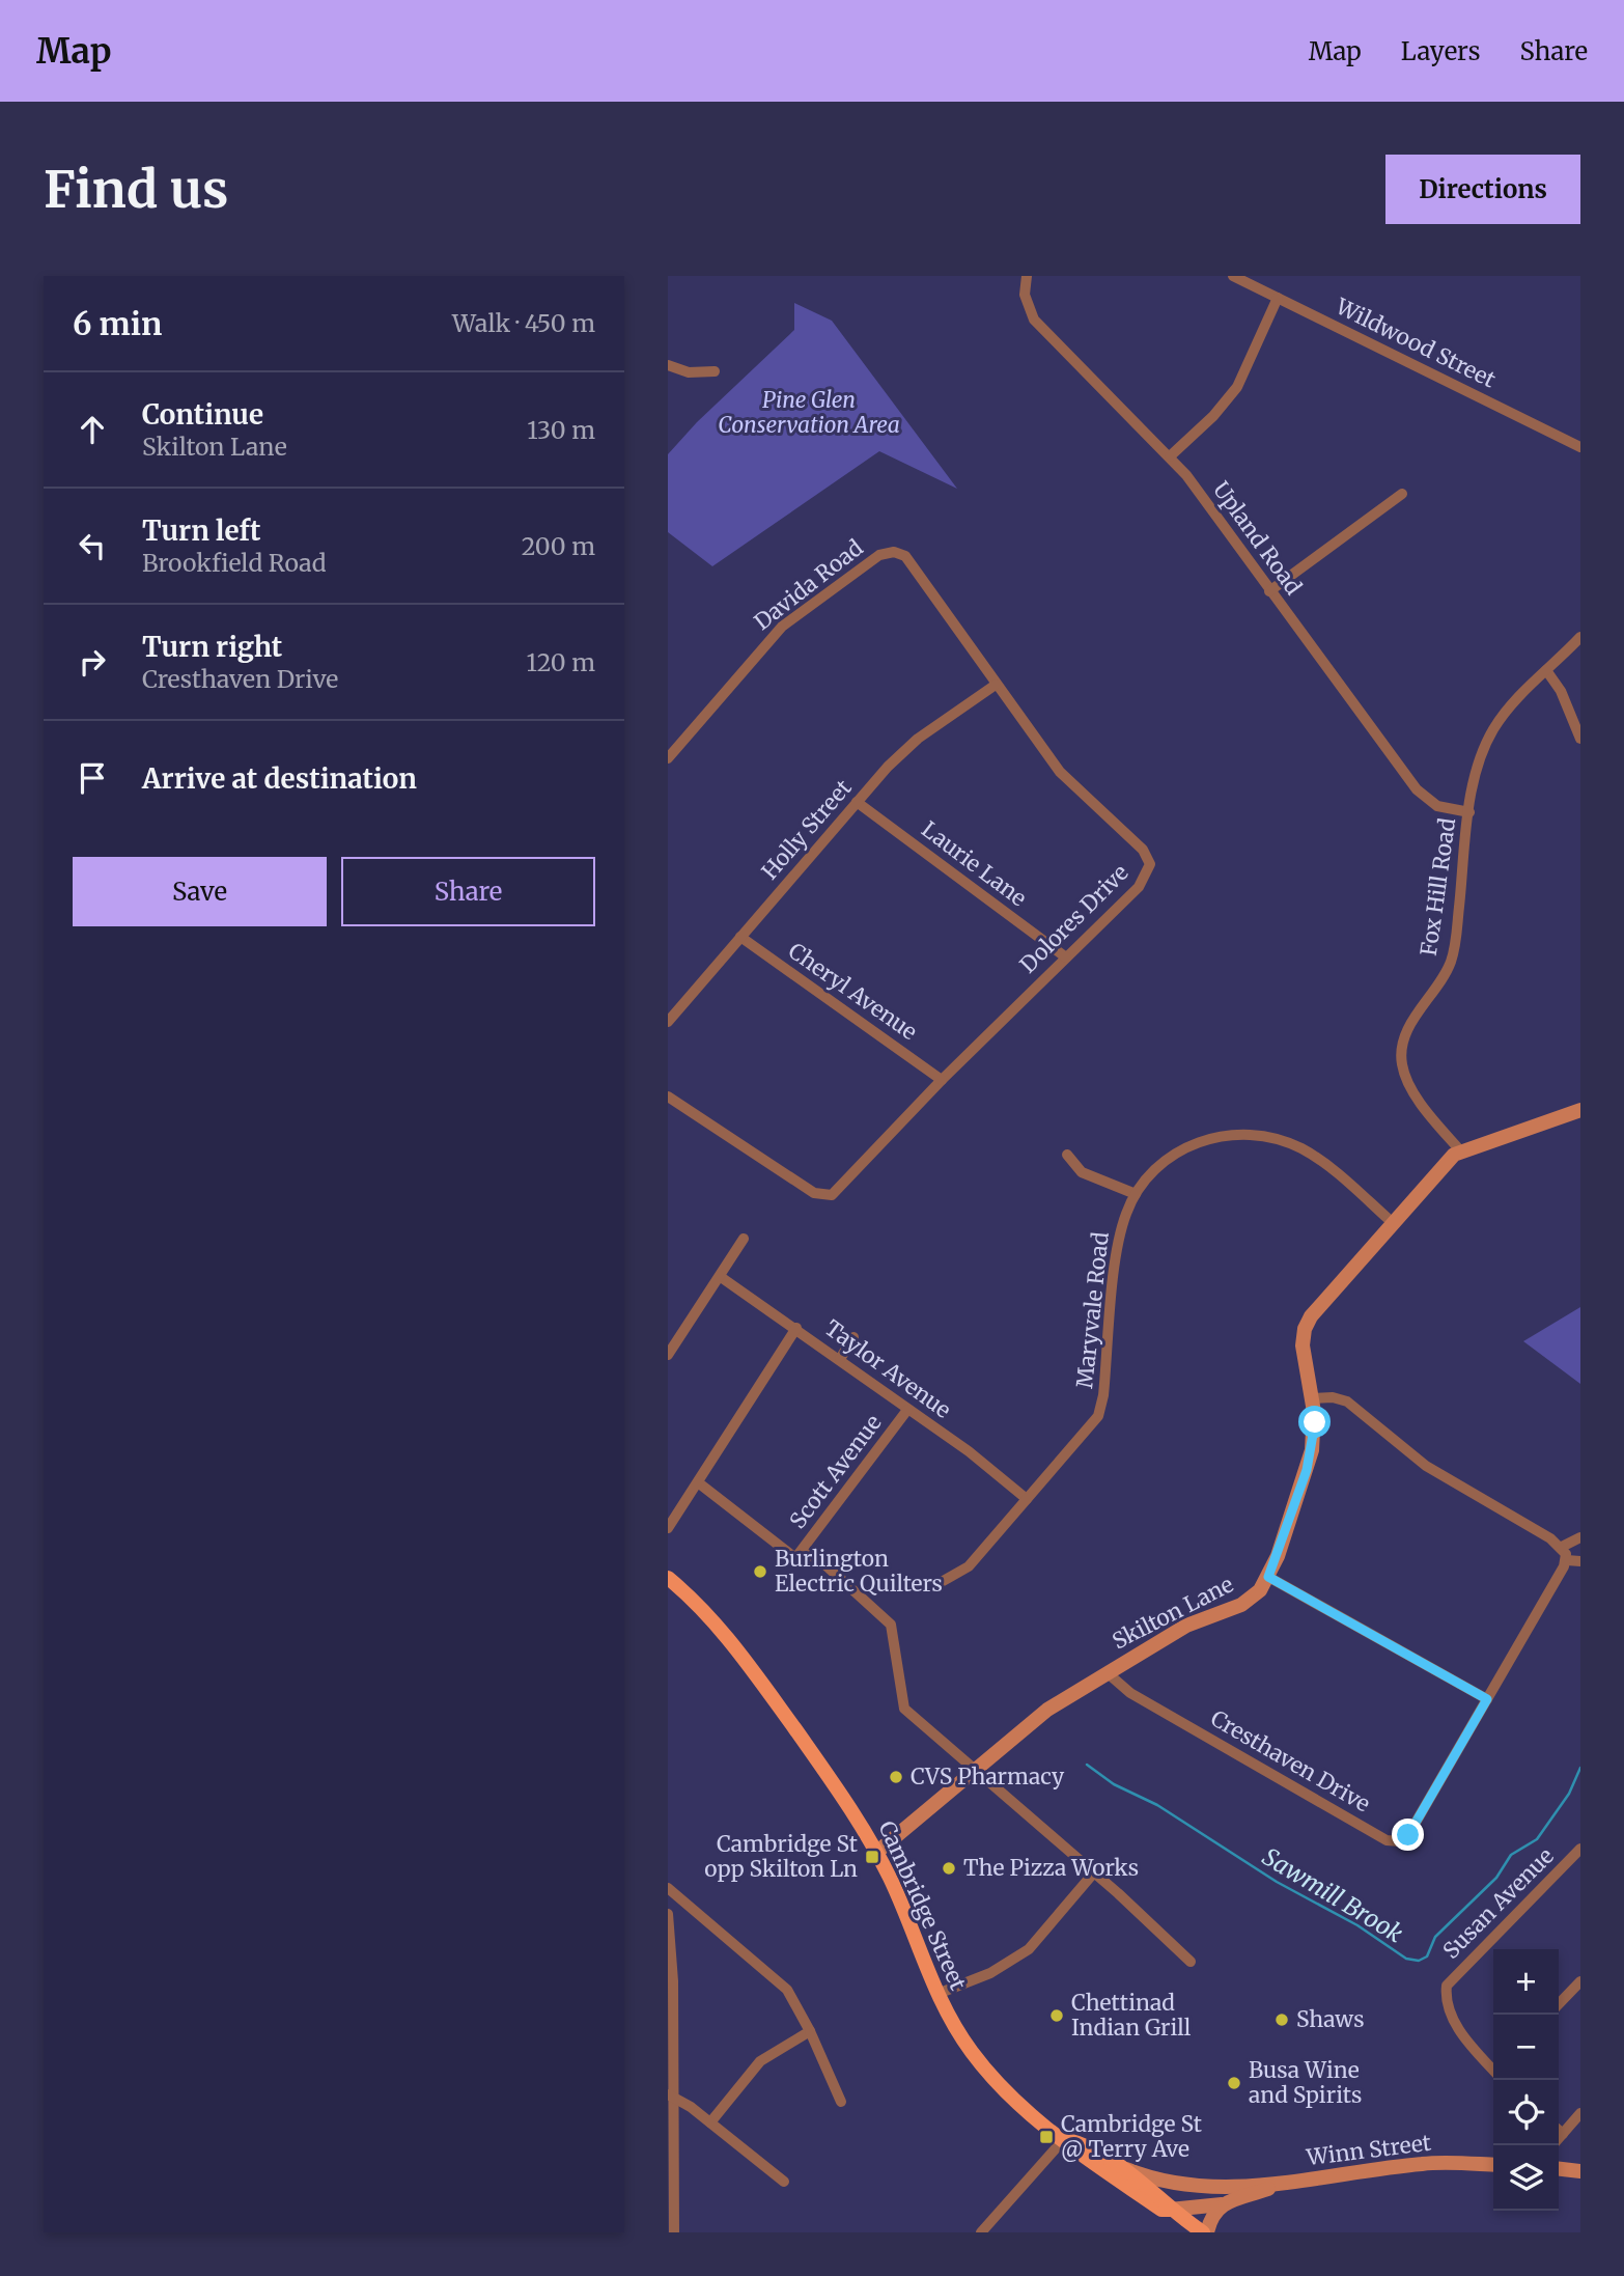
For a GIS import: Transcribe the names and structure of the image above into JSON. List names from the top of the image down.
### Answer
{
  "streets": {
    "main road": ["Cambridge Street"],
    "street": [
      "Wildwood Street",
      "Upland Road",
      "Davida Road",
      "Holly Street",
      "Laurie Lane",
      "Fox Hill Road",
      "Dolores Drive",
      "Cheryl Avenue",
      "Maryvale Road",
      "Taylor Avenue",
      "Scott Avenue",
      "Skilton Lane",
      "Cresthaven Drive",
      "Susan Avenue",
      "Winn Street"
    ]
  },
  "crossings": [
    ["Upland Road", "Fox Hill Road"],
    ["Davida Road", "Dolores Drive"],
    ["Holly Street", "Laurie Lane"],
    ["Holly Street", "Dolores Drive"],
    ["Holly Street", "Cheryl Avenue"],
    ["Laurie Lane", "Dolores Drive"],
    ["Fox Hill Road", "Skilton Lane"],
    ["Dolores Drive", "Cheryl Avenue"],
    ["Maryvale Road", "Taylor Avenue"],
    ["Maryvale Road", "Skilton Lane"],
    ["Taylor Avenue", "Scott Avenue"],
    ["Skilton Lane", "Cresthaven Drive"],
    ["Skilton Lane", "Cambridge Street"],
    ["Cambridge Street", "Winn Street"]
  ],
  "water": ["Sawmill Brook"],
  "parks": ["Pine Glen Conservation Area"],
  "places": {
    "other": [
      "Burlington Electric Quilters",
      "CVS Pharmacy",
      "The Pizza Works",
      "Chettinad Indian Grill",
      "Shaws",
      "Busa Wine and Spirits"
    ],
    "transit": ["Cambridge St opp Skilton Ln", "Cambridge St @ Terry Ave"]
  },
  "page": {
    "header": "Map",
    "nav": ["Map", "Layers", "Share"],
    "buttons": [
      "Directions",
      ["Save", "Share"]
    ],
    "title": "Find us",
    "heading": ["6 min", "Walk · 450 m"],
    "list": [
      ["Continue", "Skilton Lane", "130 m"],
      ["Turn left", "Brookfield Road", "200 m"],
      ["Turn right", "Cresthaven Drive", "120 m"],
      "Arrive at destination"
    ],
    "map_buttons": ["+", "−"]
  }
}
